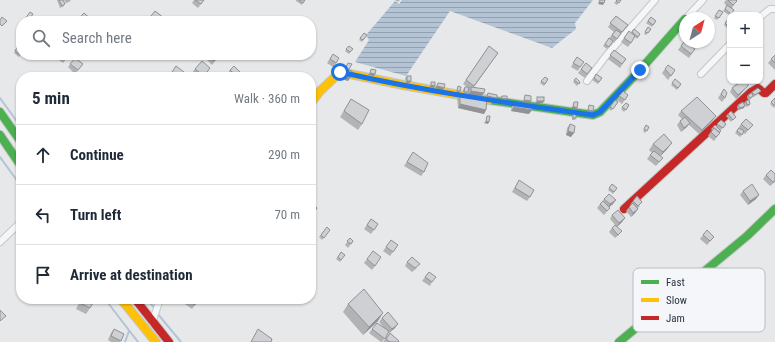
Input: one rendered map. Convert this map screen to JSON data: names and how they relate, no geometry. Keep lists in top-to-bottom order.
{
  "legend": ["Fast", "Slow", "Jam"],
  "north": "top right",
  "page": {
    "map_buttons": ["+", "−"],
    "search": "Search here",
    "heading": ["5 min", "Walk · 360 m"],
    "list": [
      ["Continue", "290 m"],
      ["Turn left", "70 m"],
      "Arrive at destination"
    ]
  }
}
